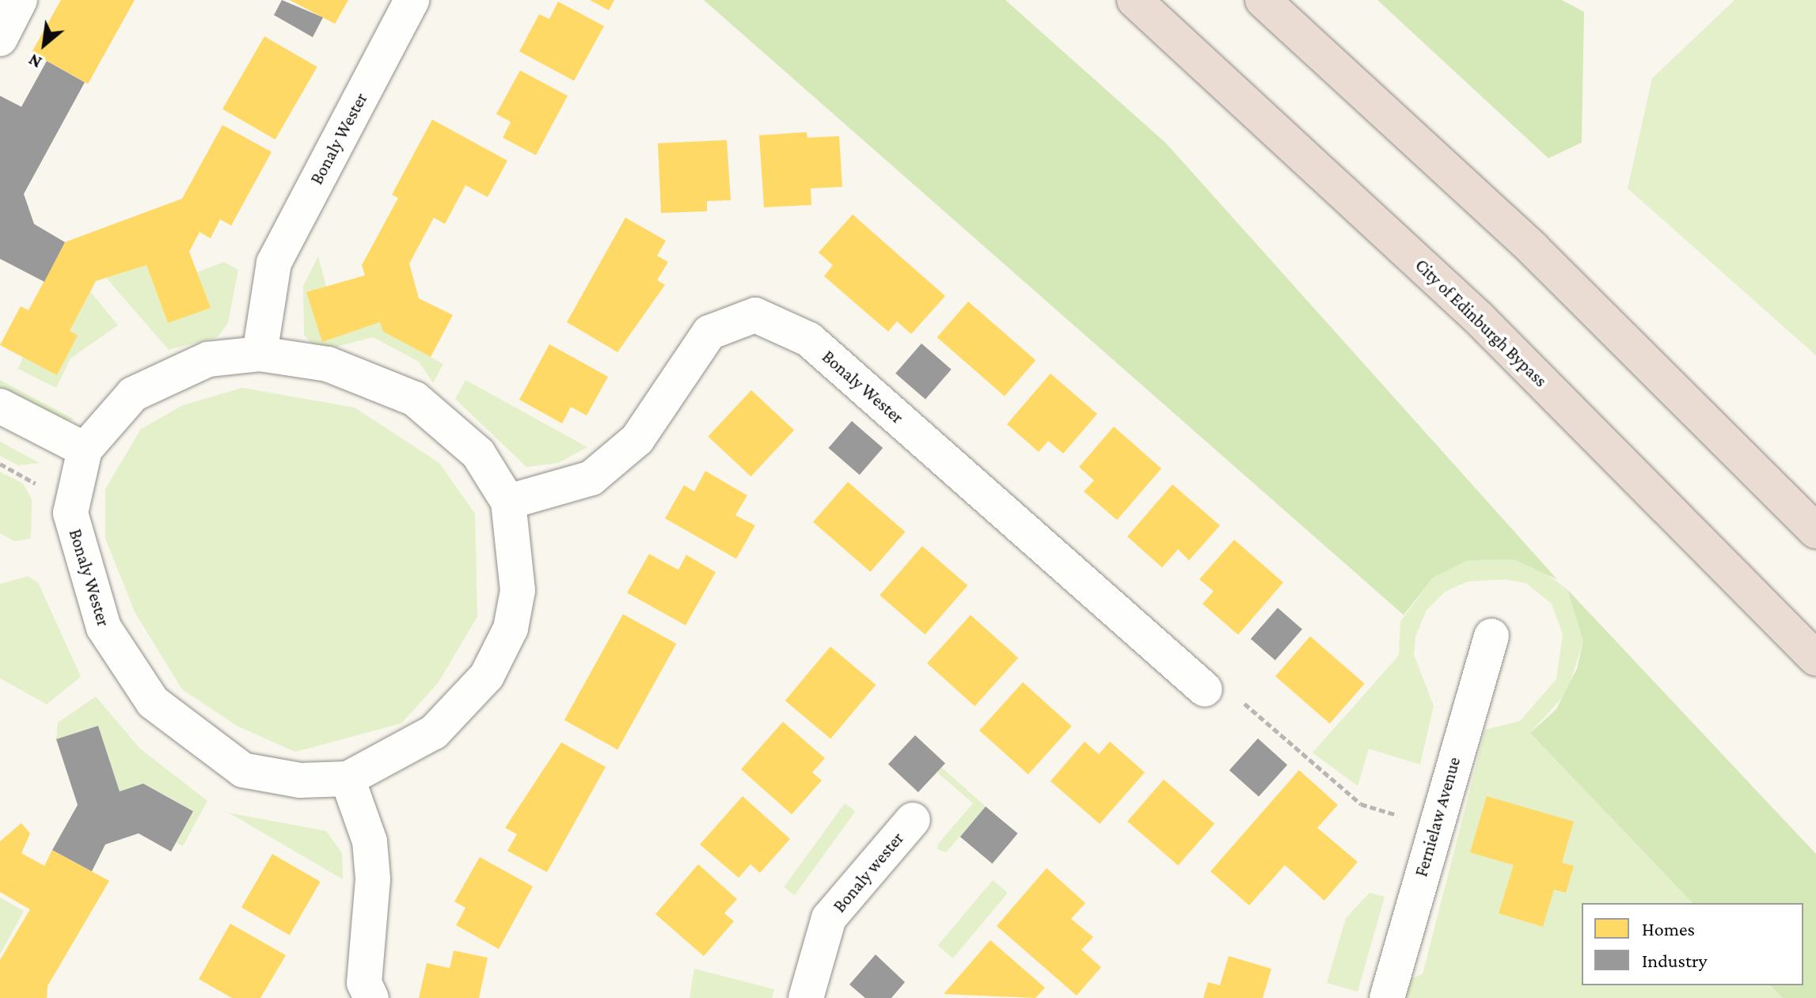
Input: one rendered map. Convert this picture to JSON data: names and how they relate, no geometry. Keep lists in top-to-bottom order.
{
  "streets": {
    "highway": ["City of Edinburgh Bypass"],
    "street": ["Bonaly Wester", "Fernielaw Avenue", "Bonaly wester"]
  },
  "legend": ["Homes", "Industry"],
  "north": "bottom left"
}
